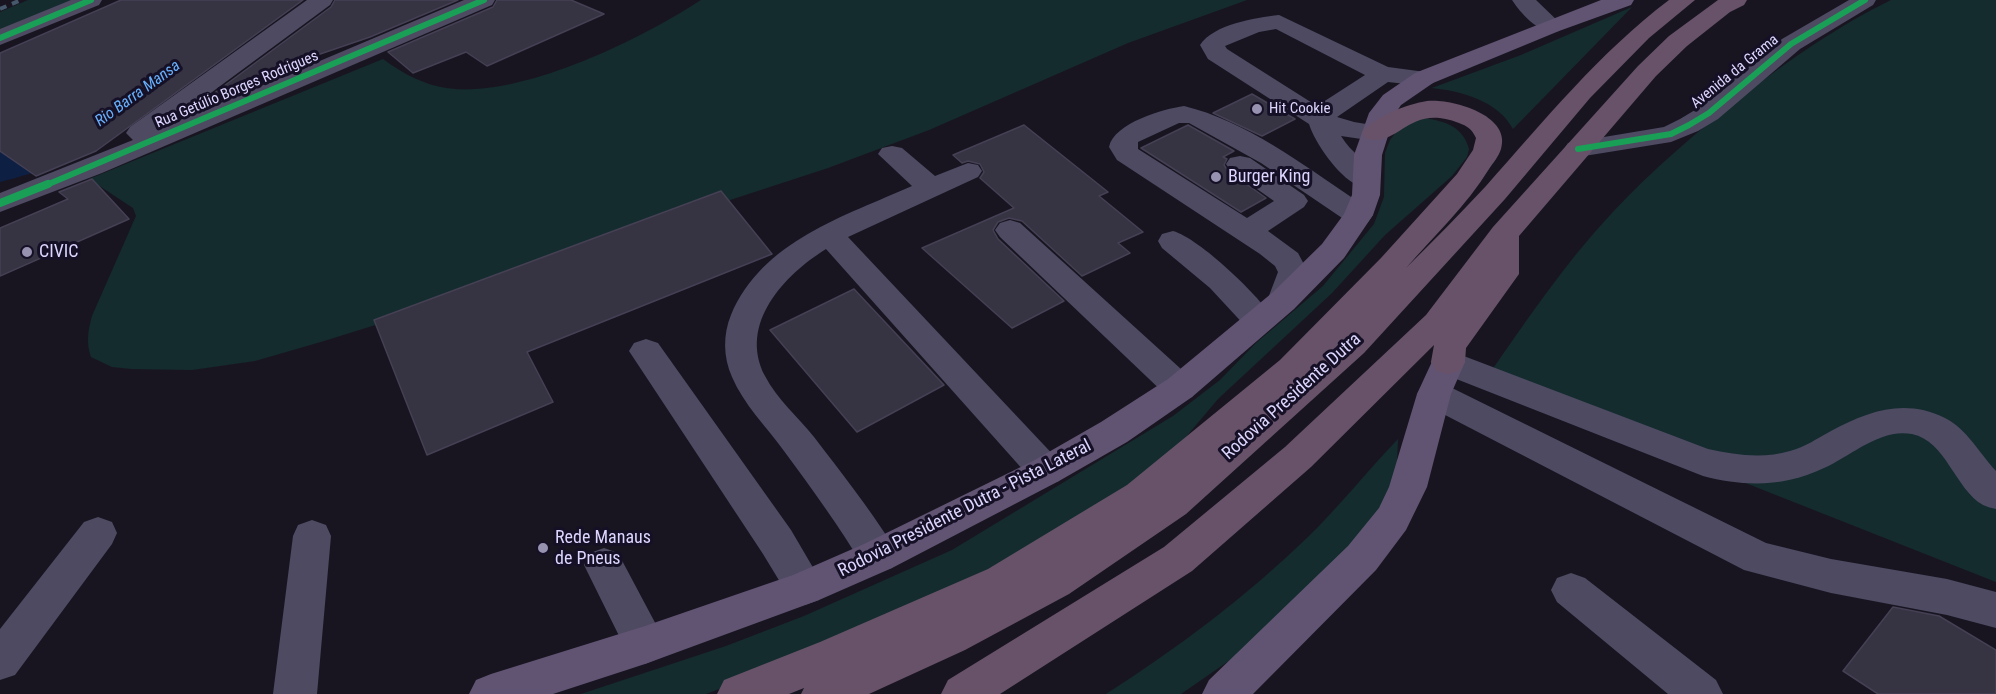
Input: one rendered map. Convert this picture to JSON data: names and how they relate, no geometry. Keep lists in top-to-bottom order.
{
  "streets": {
    "highway": ["Rodovia Presidente Dutra"],
    "main road": ["Rodovia Presidente Dutra - Pista Lateral"],
    "street": ["Avenida da Grama", "Rua Getúlio Borges Rodrigues"]
  },
  "water": ["Rio Barra Mansa"],
  "places": [
    "Hit Cookie",
    "Burger King",
    "CIVIC",
    "Rede Manaus de Pneus"
  ]
}
